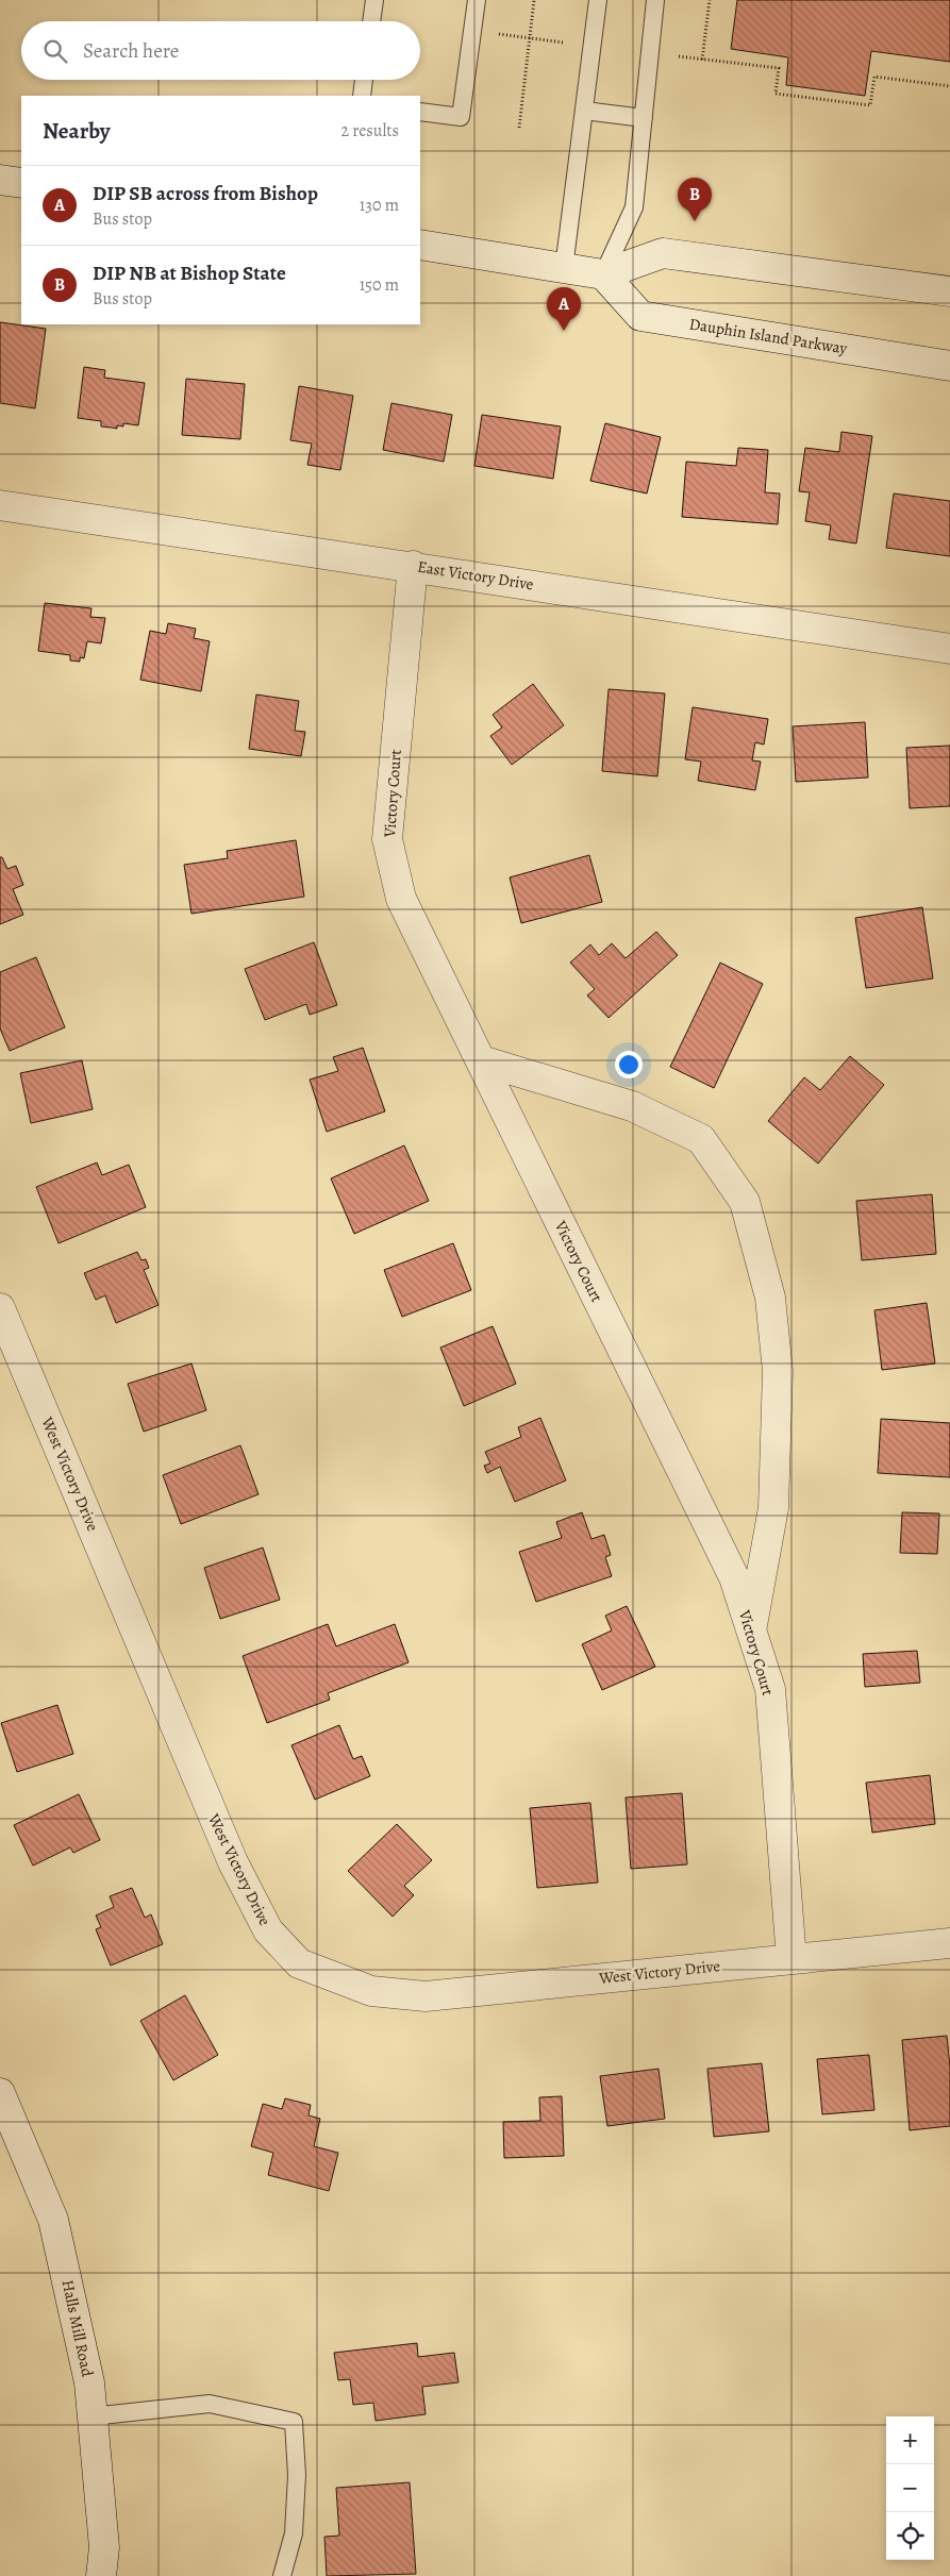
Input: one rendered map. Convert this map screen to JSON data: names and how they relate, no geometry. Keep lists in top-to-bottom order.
{
  "streets": {
    "street": [
      "Dauphin Island Parkway",
      "East Victory Drive",
      "Victory Court",
      "West Victory Drive",
      "Halls Mill Road"
    ]
  },
  "crossings": [
    ["East Victory Drive", "Victory Court"],
    ["Victory Court", "West Victory Drive"]
  ],
  "page": {
    "search": "Search here",
    "heading": ["Nearby", "2 results"],
    "list": [
      {
        "mark": "A",
        "name": "DIP SB across from Bishop",
        "note": "Bus stop",
        "value": "130 m"
      },
      {
        "mark": "B",
        "name": "DIP NB at Bishop State",
        "note": "Bus stop",
        "value": "150 m"
      }
    ],
    "pins": ["B", "A"],
    "map_buttons": ["+", "−"]
  }
}
